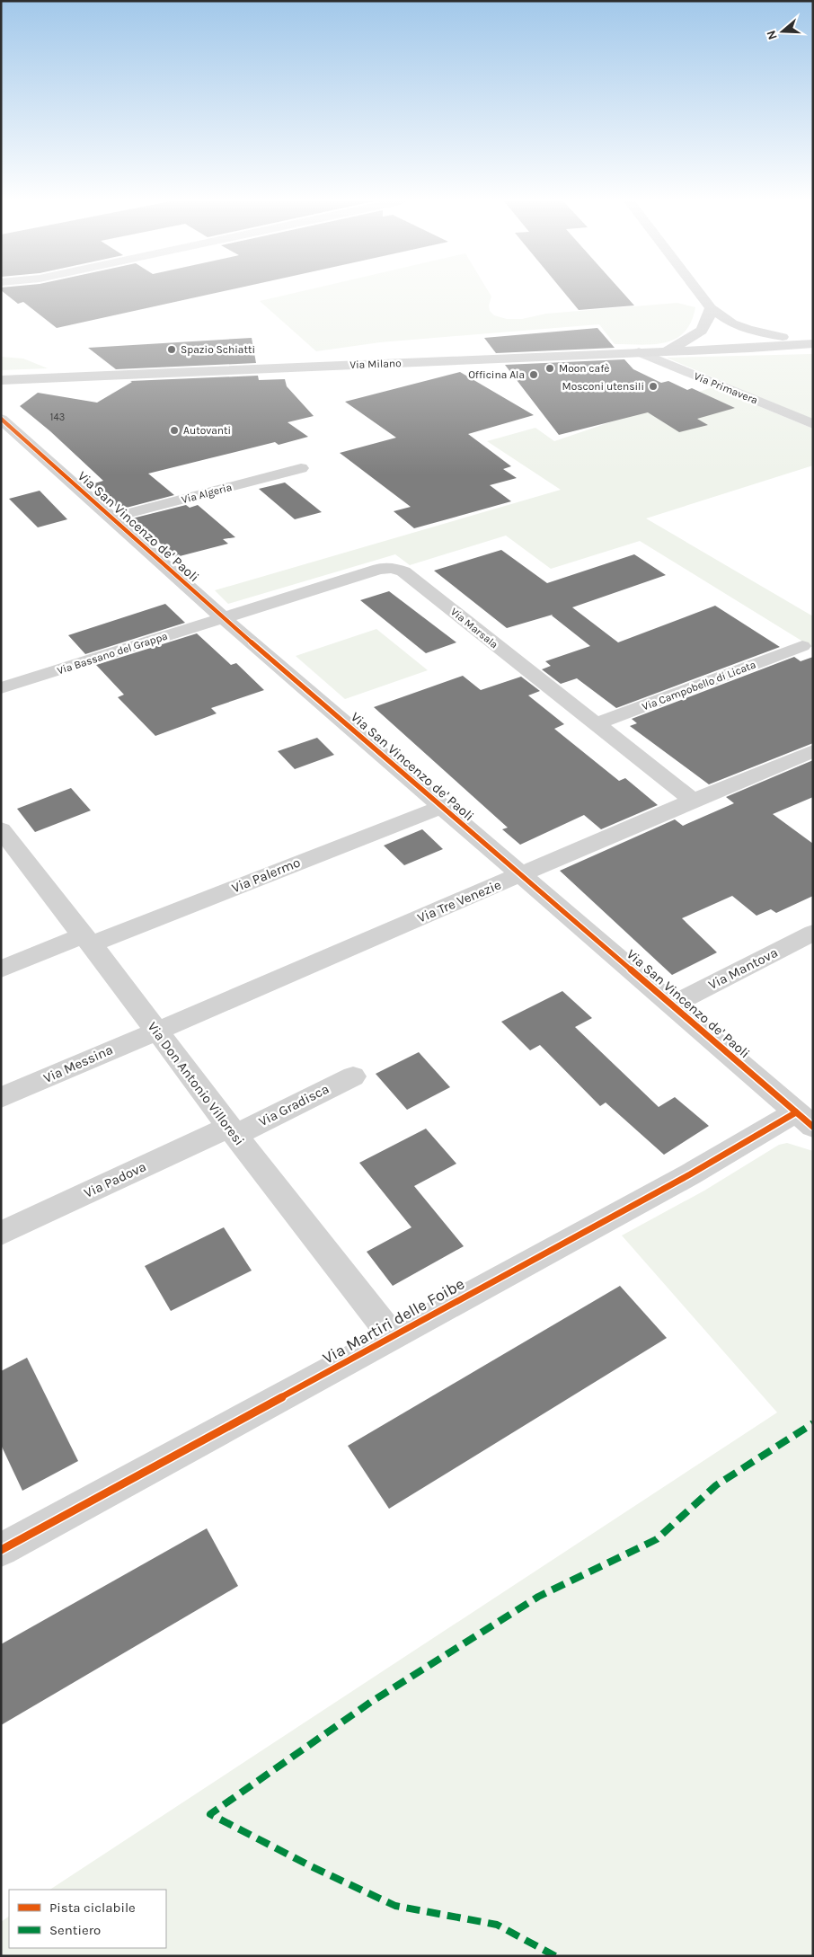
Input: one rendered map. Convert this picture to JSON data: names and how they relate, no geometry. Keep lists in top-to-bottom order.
{
  "streets": {
    "main road": ["Via Milano"],
    "street": [
      "Via Primavera",
      "Via Algeria",
      "Via San Vincenzo de' Paoli",
      "Via Marsala",
      "Via Bassano del Grappa",
      "Via Campobello di Licata",
      "Via Palermo",
      "Via Tre Venezie",
      "Via Mantova",
      "Via Messina",
      "Via Don Antonio Villoresi",
      "Via Gradisca",
      "Via Padova",
      "Via Martiri delle Foibe"
    ]
  },
  "crossings": [
    ["Via Milano", "Via Primavera"],
    ["Via Algeria", "Via San Vincenzo de' Paoli"],
    ["Via San Vincenzo de' Paoli", "Via Marsala"],
    ["Via San Vincenzo de' Paoli", "Via Bassano del Grappa"],
    ["Via San Vincenzo de' Paoli", "Via Palermo"],
    ["Via San Vincenzo de' Paoli", "Via Tre Venezie"],
    ["Via San Vincenzo de' Paoli", "Via Mantova"],
    ["Via San Vincenzo de' Paoli", "Via Martiri delle Foibe"],
    ["Via Marsala", "Via Bassano del Grappa"],
    ["Via Marsala", "Via Campobello di Licata"],
    ["Via Marsala", "Via Tre Venezie"],
    ["Via Palermo", "Via Don Antonio Villoresi"],
    ["Via Tre Venezie", "Via Messina"],
    ["Via Tre Venezie", "Via Don Antonio Villoresi"],
    ["Via Messina", "Via Don Antonio Villoresi"],
    ["Via Don Antonio Villoresi", "Via Gradisca"],
    ["Via Don Antonio Villoresi", "Via Padova"],
    ["Via Don Antonio Villoresi", "Via Martiri delle Foibe"],
    ["Via Gradisca", "Via Padova"]
  ],
  "places": [
    "Spazio Schiatti",
    "Moon cafè",
    "Officina Ala",
    "Mosconi utensili",
    "Autovanti"
  ],
  "house_numbers": ["143"],
  "legend": ["Pista ciclabile", "Sentiero"],
  "north": "left"
}
